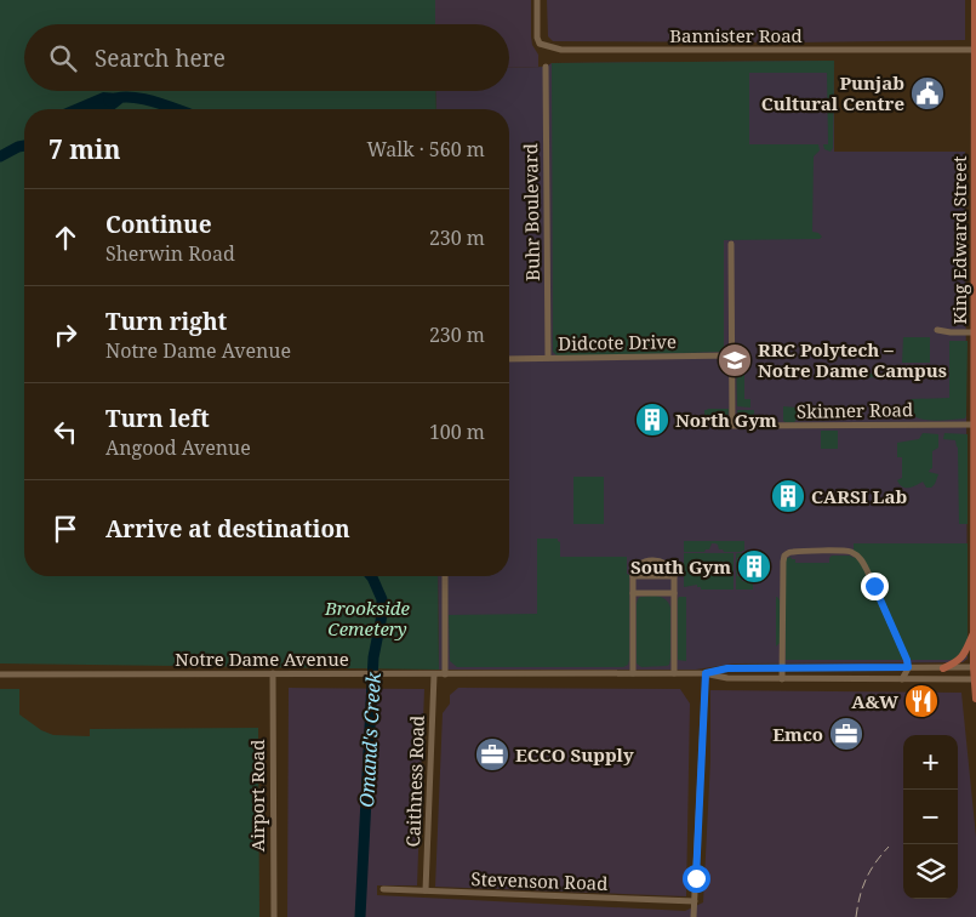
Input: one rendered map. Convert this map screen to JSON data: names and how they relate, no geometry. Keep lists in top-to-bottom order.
{
  "streets": {
    "main road": ["King Edward Street"],
    "street": [
      "Bannister Road",
      "Buhr Boulevard",
      "Didcote Drive",
      "Skinner Road",
      "Notre Dame Avenue",
      "Caithness Road",
      "Airport Road",
      "Stevenson Road"
    ]
  },
  "crossings": [
    ["Bannister Road", "King Edward Street"],
    ["Buhr Boulevard", "Didcote Drive"],
    ["King Edward Street", "Skinner Road"],
    ["King Edward Street", "Notre Dame Avenue"],
    ["Didcote Drive", "Skinner Road"],
    ["Notre Dame Avenue", "Caithness Road"],
    ["Notre Dame Avenue", "Airport Road"],
    ["Caithness Road", "Stevenson Road"]
  ],
  "water": ["Omand's Creek"],
  "parks": ["Brookside Cemetery"],
  "places": {
    "public building": ["Punjab Cultural Centre"],
    "school or university": ["RRC Polytech – Notre Dame Campus"],
    "building": ["North Gym", "CARSI Lab", "South Gym"],
    "restaurant": ["A&W"],
    "office": ["Emco", "ECCO Supply"]
  },
  "page": {
    "search": "Search here",
    "heading": ["7 min", "Walk · 560 m"],
    "list": [
      ["Continue", "Sherwin Road", "230 m"],
      ["Turn right", "Notre Dame Avenue", "230 m"],
      ["Turn left", "Angood Avenue", "100 m"],
      "Arrive at destination"
    ],
    "map_buttons": ["+", "−"]
  }
}
